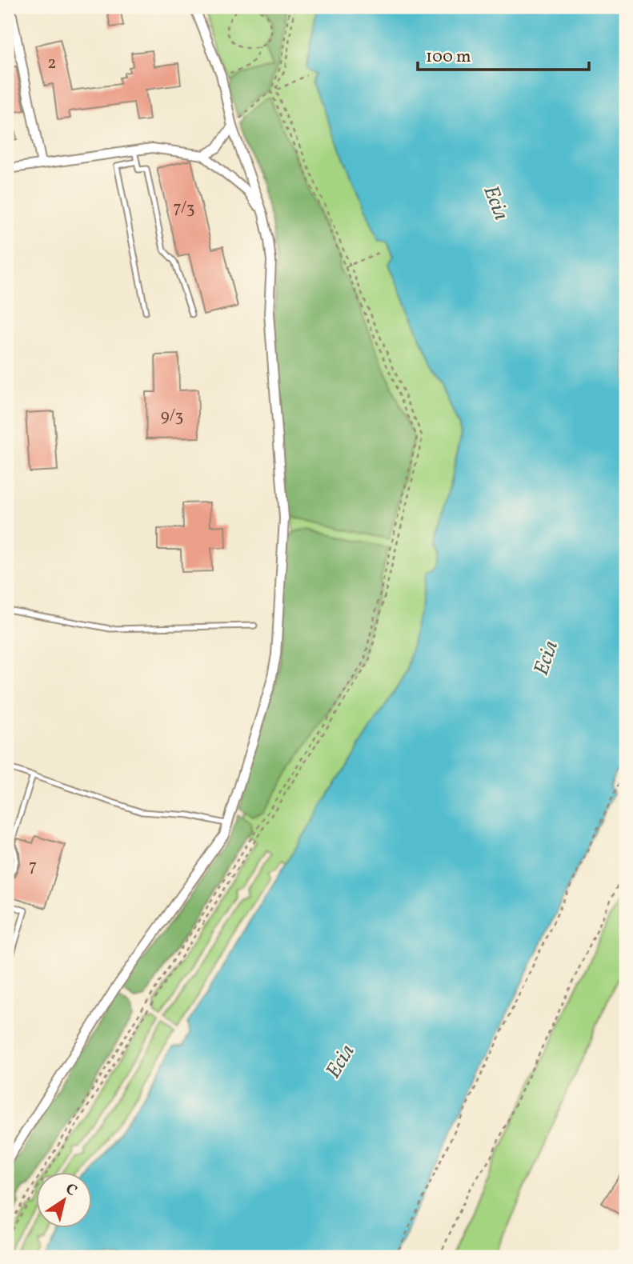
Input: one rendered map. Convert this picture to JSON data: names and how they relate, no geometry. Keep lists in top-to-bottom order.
{
  "water": ["Есіл"],
  "house_numbers": [
    "2",
    "7/3",
    "9/3",
    "7"
  ],
  "scale_bar": "100 m",
  "north": "top right"
}
